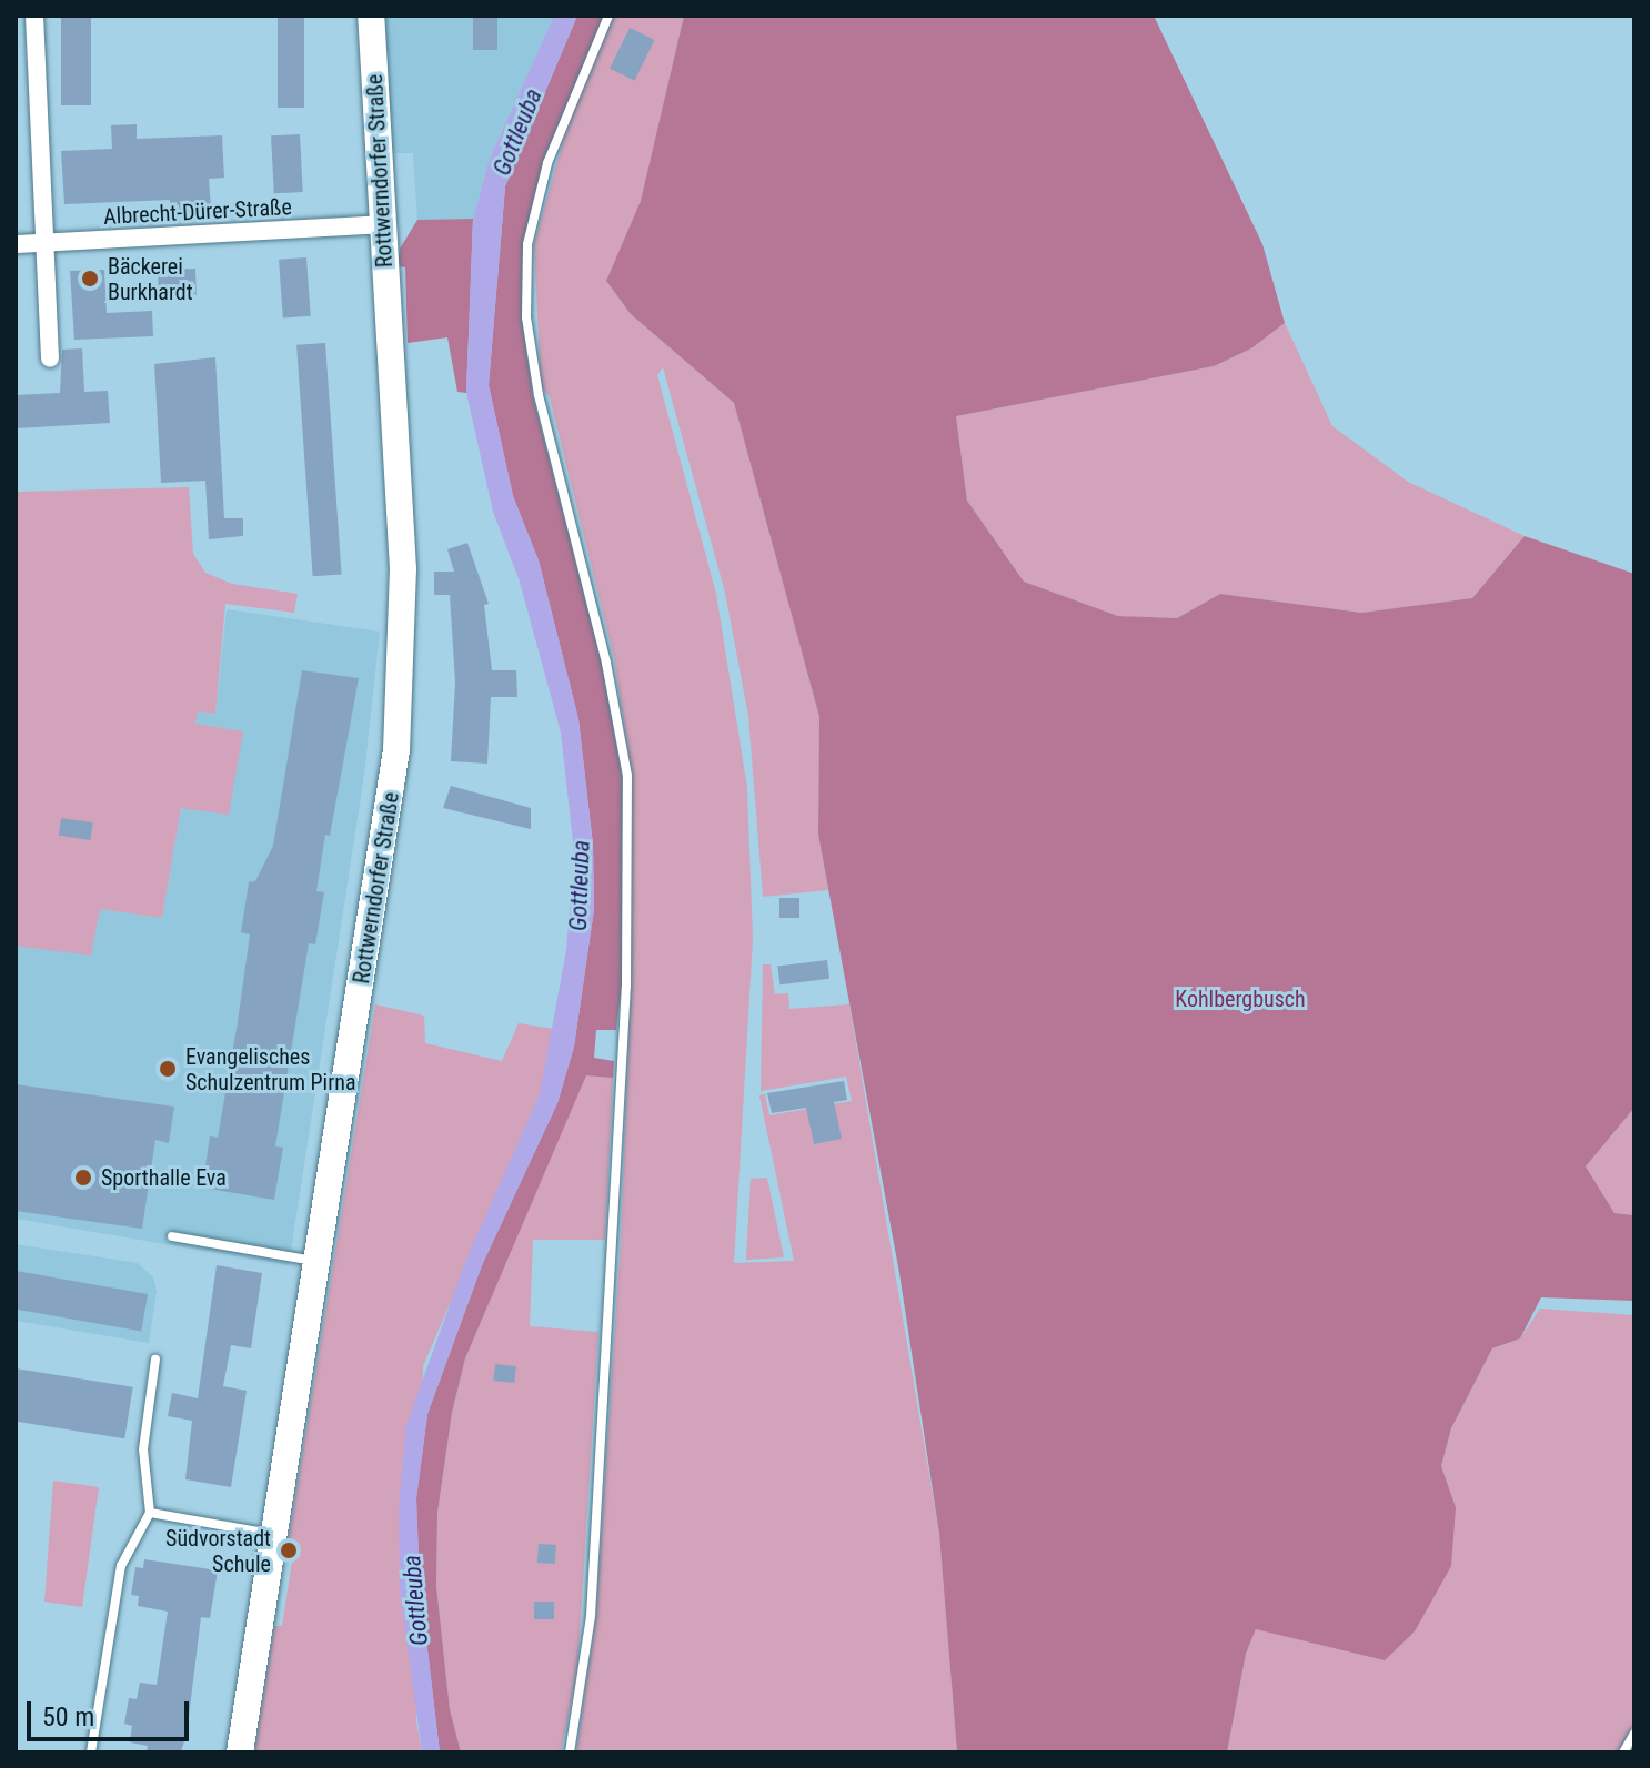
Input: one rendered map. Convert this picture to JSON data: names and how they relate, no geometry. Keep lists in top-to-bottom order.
{
  "streets": {
    "main road": ["Rottwerndorfer Straße"],
    "street": ["Albrecht-Dürer-Straße"]
  },
  "crossings": [
    ["Rottwerndorfer Straße", "Albrecht-Dürer-Straße"]
  ],
  "water": ["Gottleuba"],
  "parks": ["Kohlbergbusch"],
  "places": [
    "Bäckerei Burkhardt",
    "Evangelisches Schulzentrum Pirna",
    "Sporthalle Eva",
    "Südvorstadt Schule"
  ],
  "scale_bar": "50 m"
}
